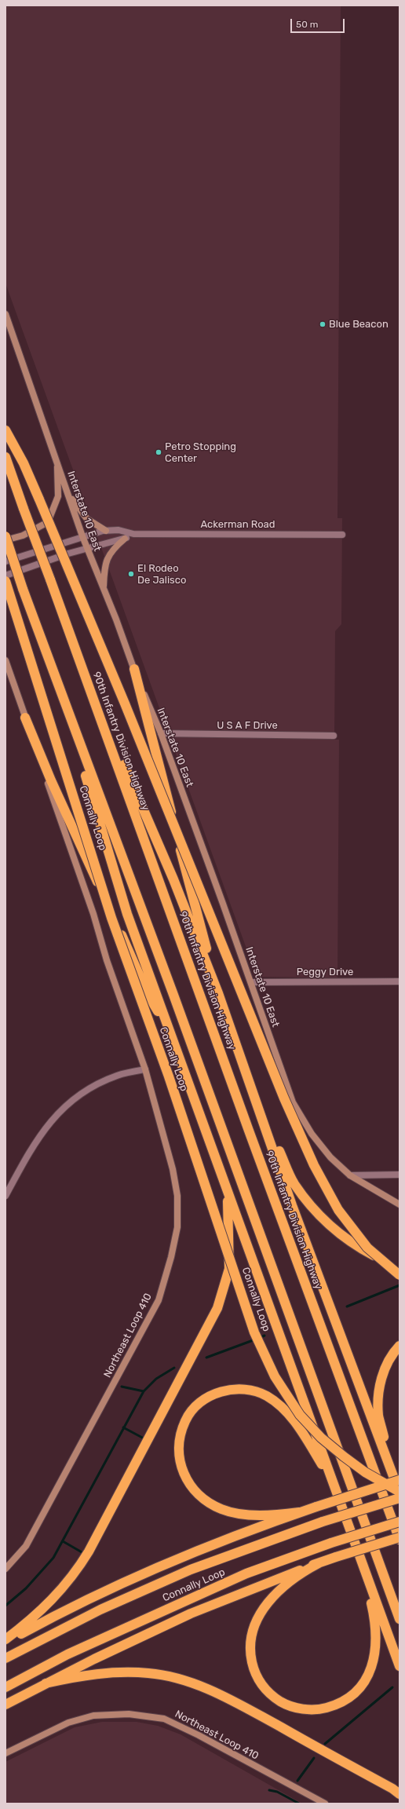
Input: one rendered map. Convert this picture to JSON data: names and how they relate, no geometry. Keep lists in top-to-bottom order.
{
  "streets": {
    "highway": ["90th Infantry Division Highway", "Connally Loop"],
    "main road": ["Interstate 10 East", "Northeast Loop 410"],
    "street": ["Ackerman Road", "U S A F Drive", "Peggy Drive"]
  },
  "crossings": [
    ["Interstate 10 East", "Ackerman Road"],
    ["Interstate 10 East", "U S A F Drive"],
    ["Interstate 10 East", "Peggy Drive"]
  ],
  "places": ["Blue Beacon", "Petro Stopping Center", "El Rodeo De Jalisco"],
  "scale_bar": "50 m"
}
